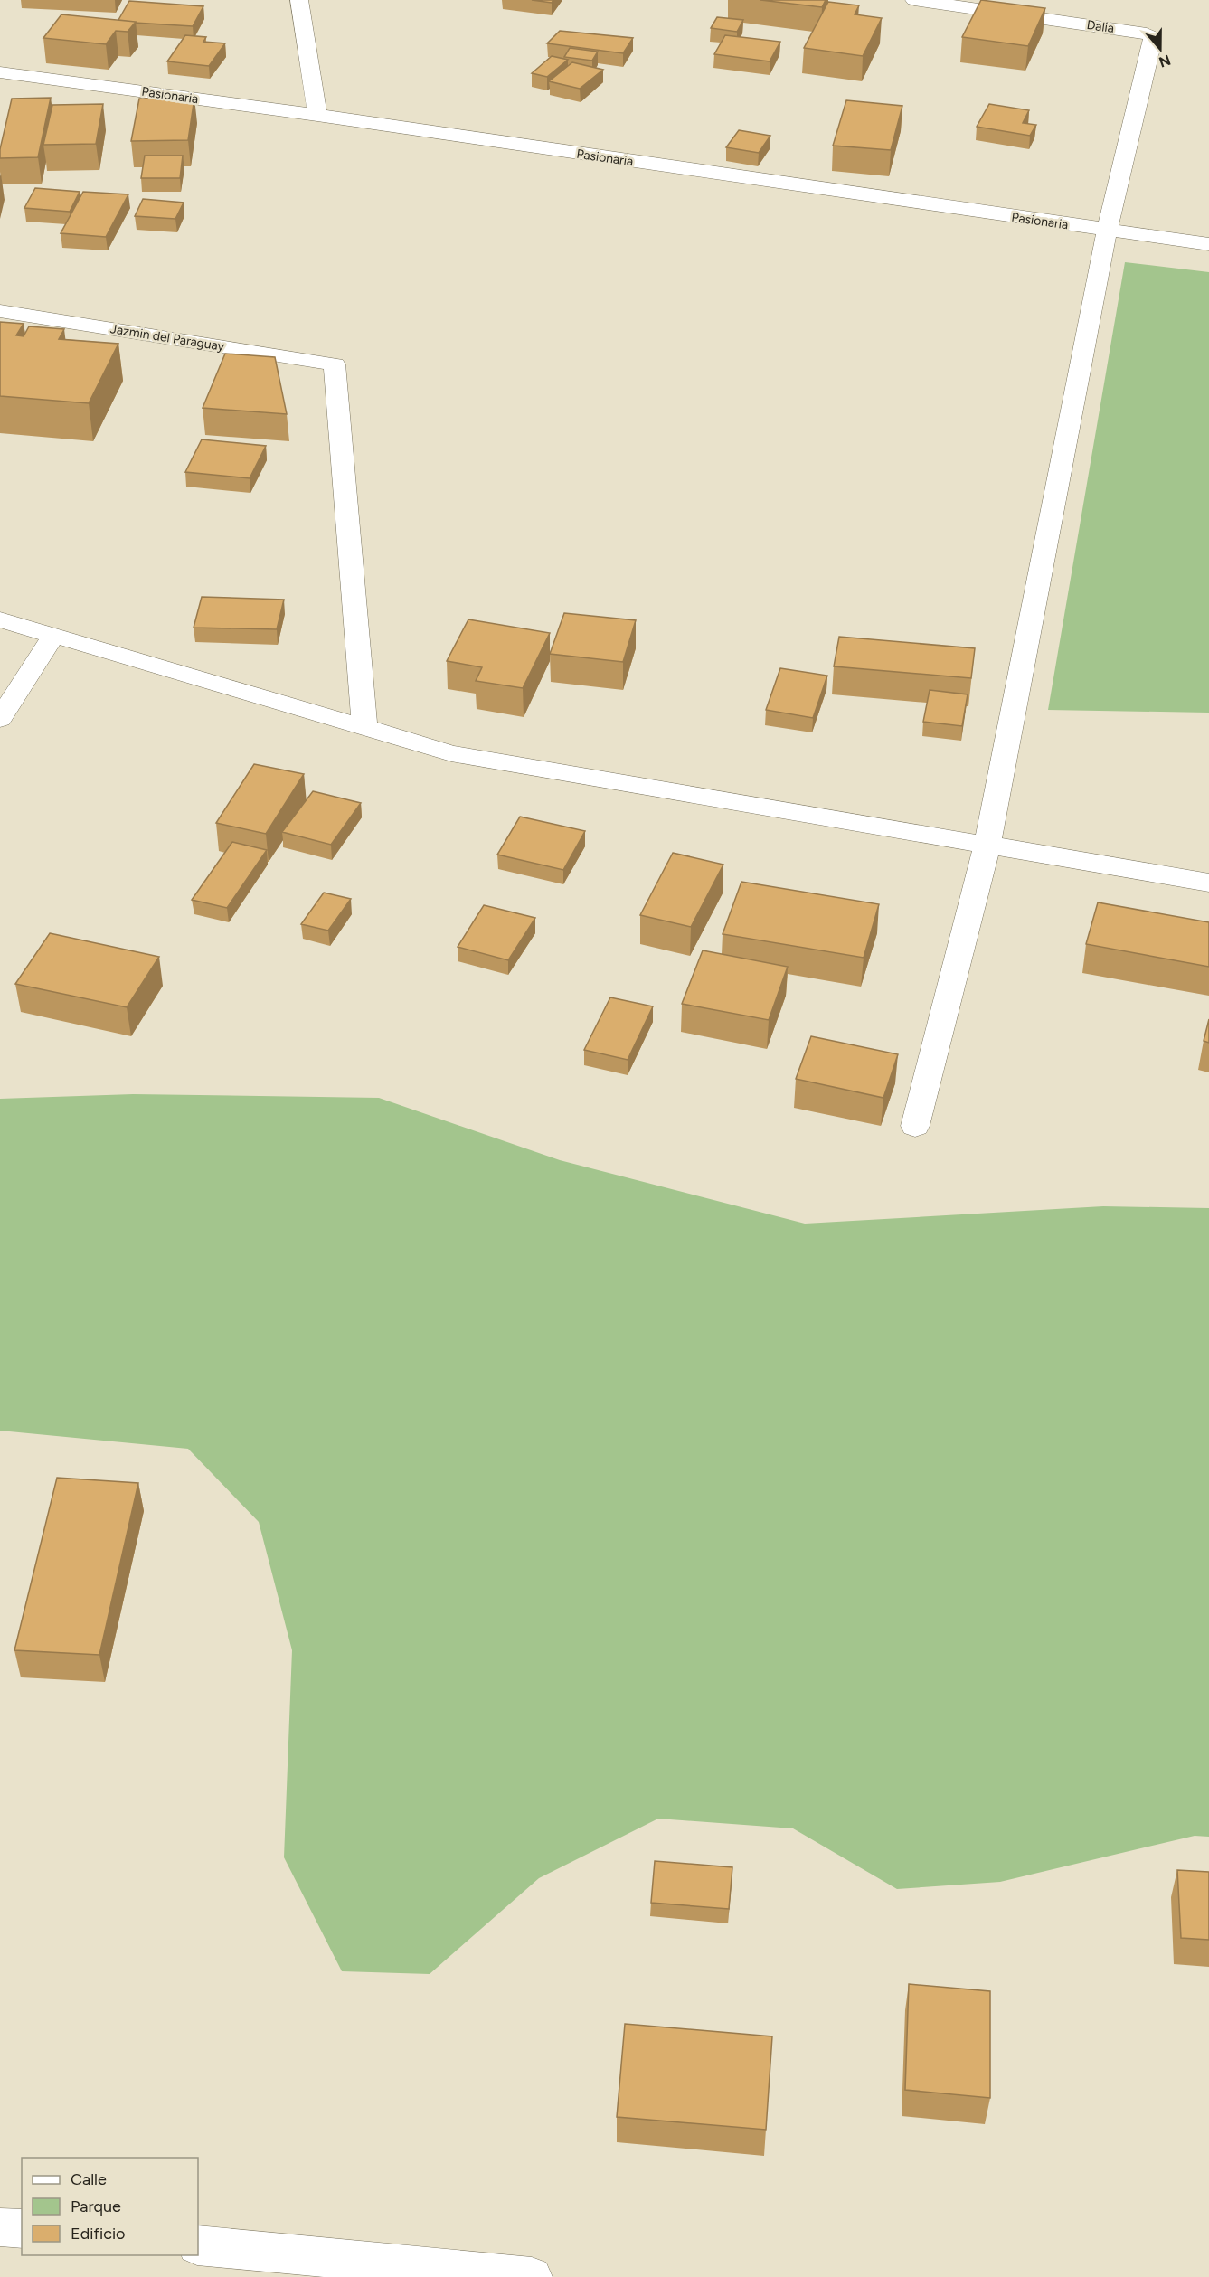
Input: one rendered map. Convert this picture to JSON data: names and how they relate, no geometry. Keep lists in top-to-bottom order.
{
  "streets": {
    "street": ["Dalia", "Pasionaria", "Jazmin del Paraguay"]
  },
  "crossings": [
    ["Dalia", "Pasionaria"]
  ],
  "legend": ["Calle", "Parque", "Edificio"],
  "north": "bottom"
}
